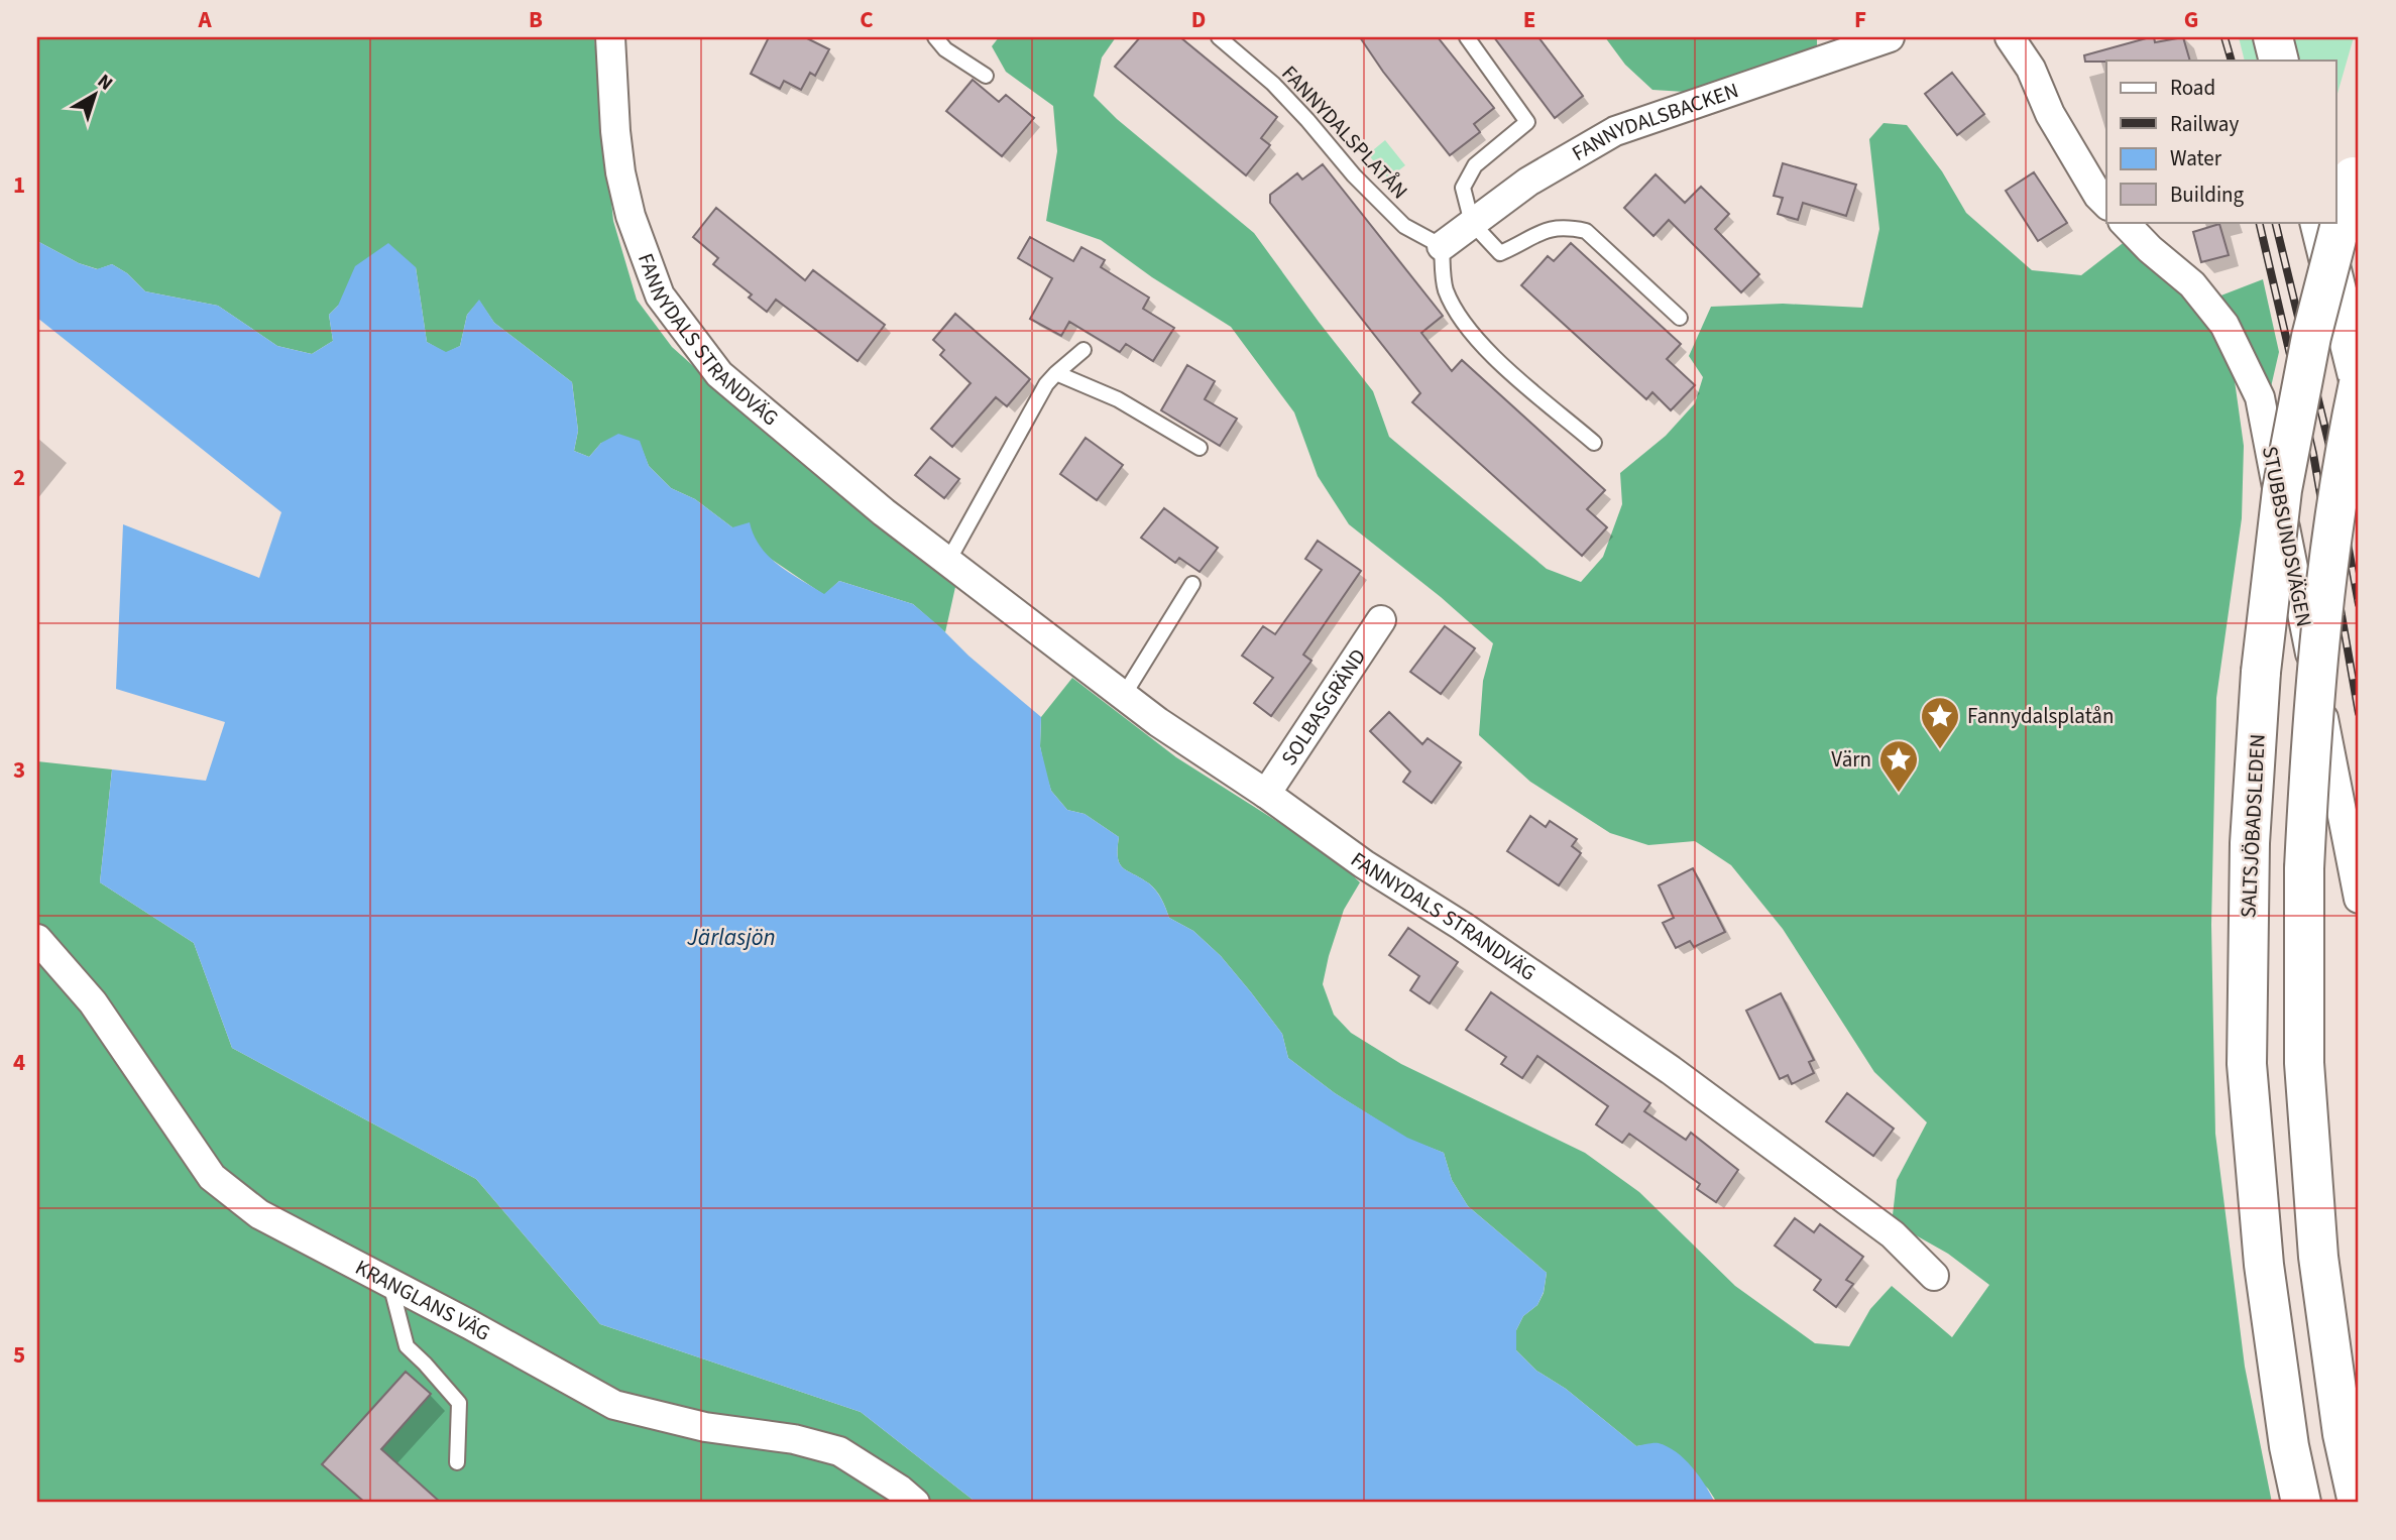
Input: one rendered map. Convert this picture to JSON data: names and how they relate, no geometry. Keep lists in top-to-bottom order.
{
  "streets": {
    "main road": ["SALTSJÖBADSLEDEN"],
    "street": [
      "FANNYDALSBACKEN",
      "FANNYDALS STRANDVÄG",
      "STUBBSUNDSVÄGEN",
      "SOLBASGRÄND",
      "KRANGLANS VÄG"
    ],
    "lane": ["FANNYDALSPLATÅN"]
  },
  "crossings": [
    ["FANNYDALSBACKEN", "FANNYDALSPLATÅN"],
    ["FANNYDALS STRANDVÄG", "SOLBASGRÄND"]
  ],
  "water": ["Järlasjön"],
  "places": {
    "place": ["Fannydalsplatån", "Värn"]
  },
  "legend": [
    "Road",
    "Railway",
    "Water",
    "Building"
  ],
  "north": "top right",
  "grid": {
    "columns": [
      "A",
      "B",
      "C",
      "D",
      "E",
      "F",
      "G"
    ],
    "rows": [
      "1",
      "2",
      "3",
      "4",
      "5"
    ]
  }
}
